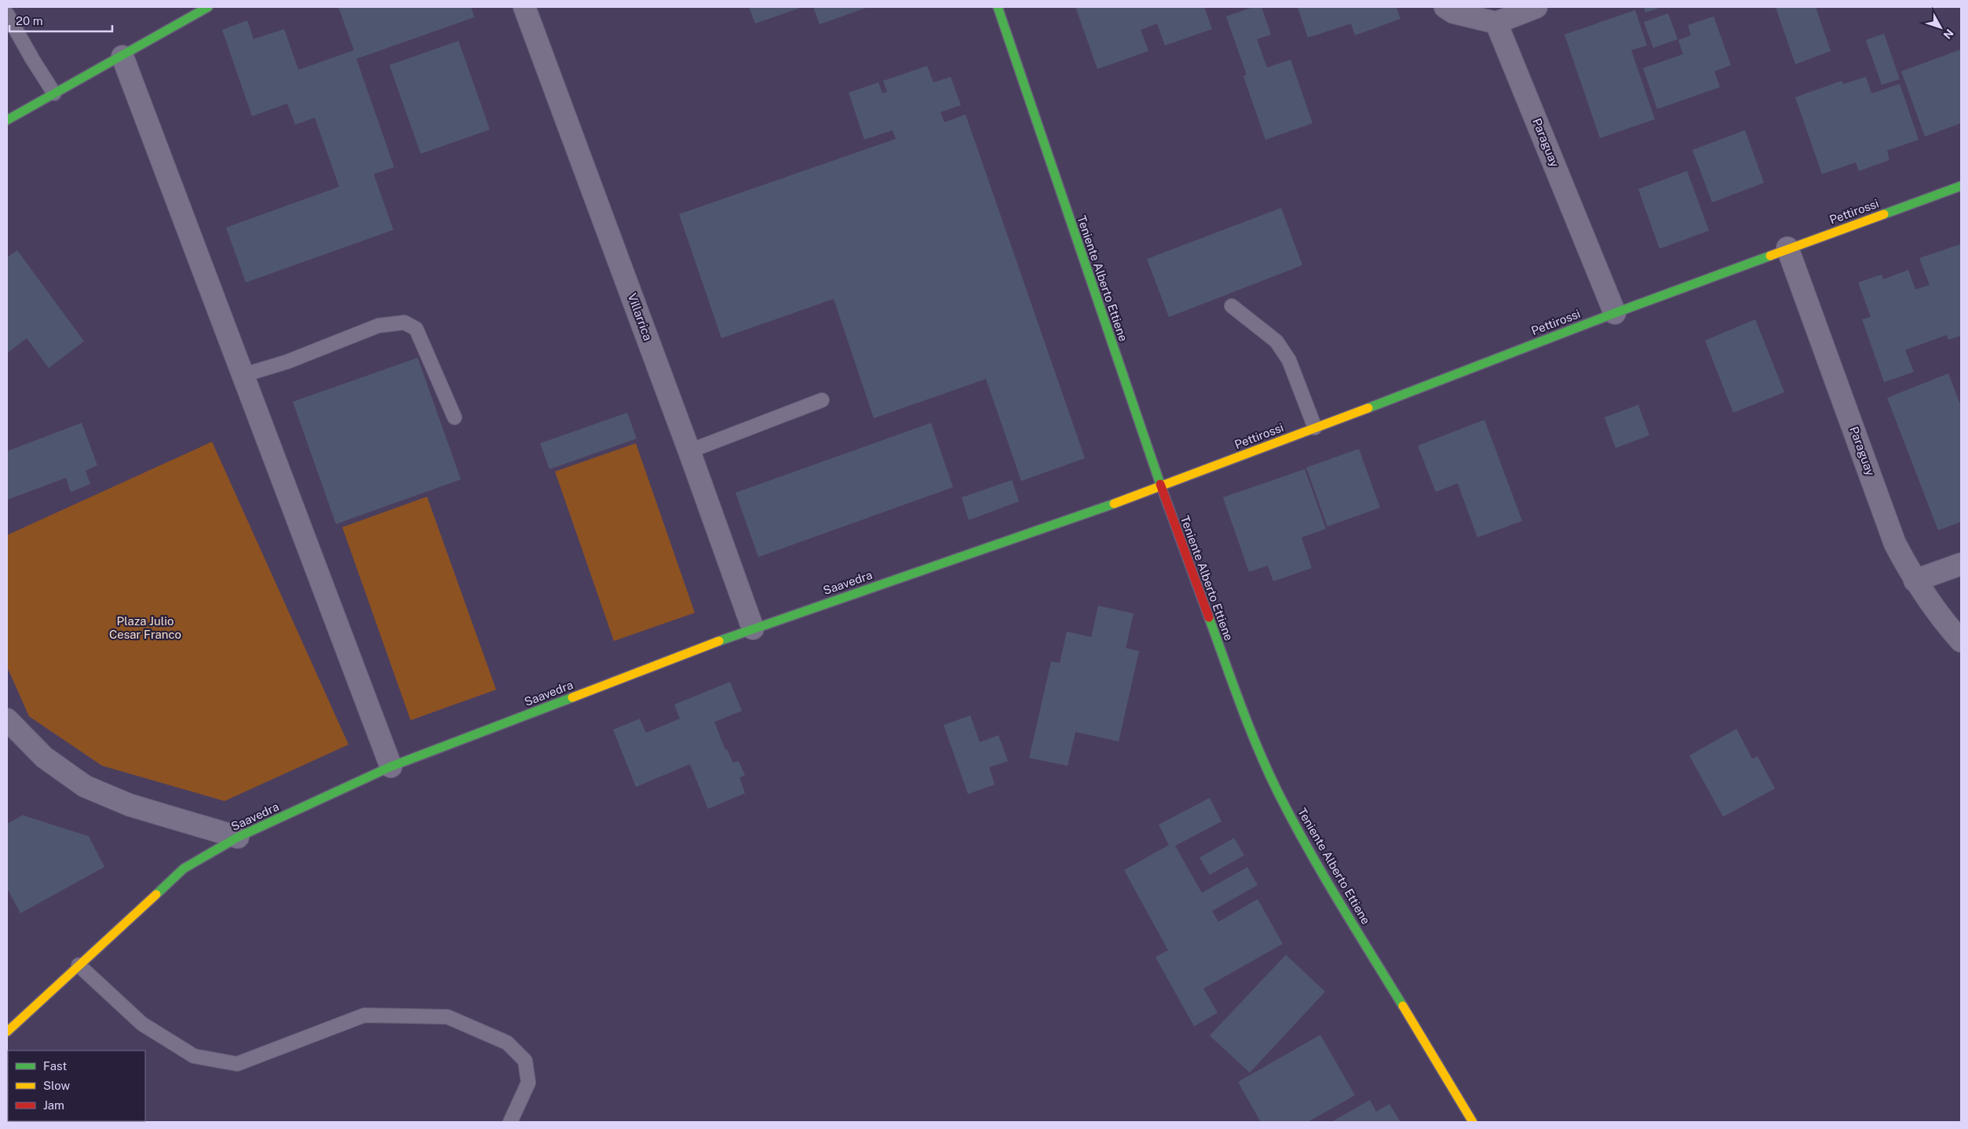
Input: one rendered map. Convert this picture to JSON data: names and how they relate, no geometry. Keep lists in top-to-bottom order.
{
  "streets": {
    "street": [
      "Paraguay",
      "Pettirossi",
      "Teniente Alberto Ettiene",
      "Villarrica",
      "Saavedra"
    ]
  },
  "crossings": [
    ["Paraguay", "Pettirossi"],
    ["Pettirossi", "Teniente Alberto Ettiene"],
    ["Pettirossi", "Saavedra"],
    ["Teniente Alberto Ettiene", "Saavedra"],
    ["Villarrica", "Saavedra"]
  ],
  "parks": ["Plaza Julio Cesar Franco"],
  "legend": ["Fast", "Slow", "Jam"],
  "scale_bar": "20 m",
  "north": "bottom right"
}
